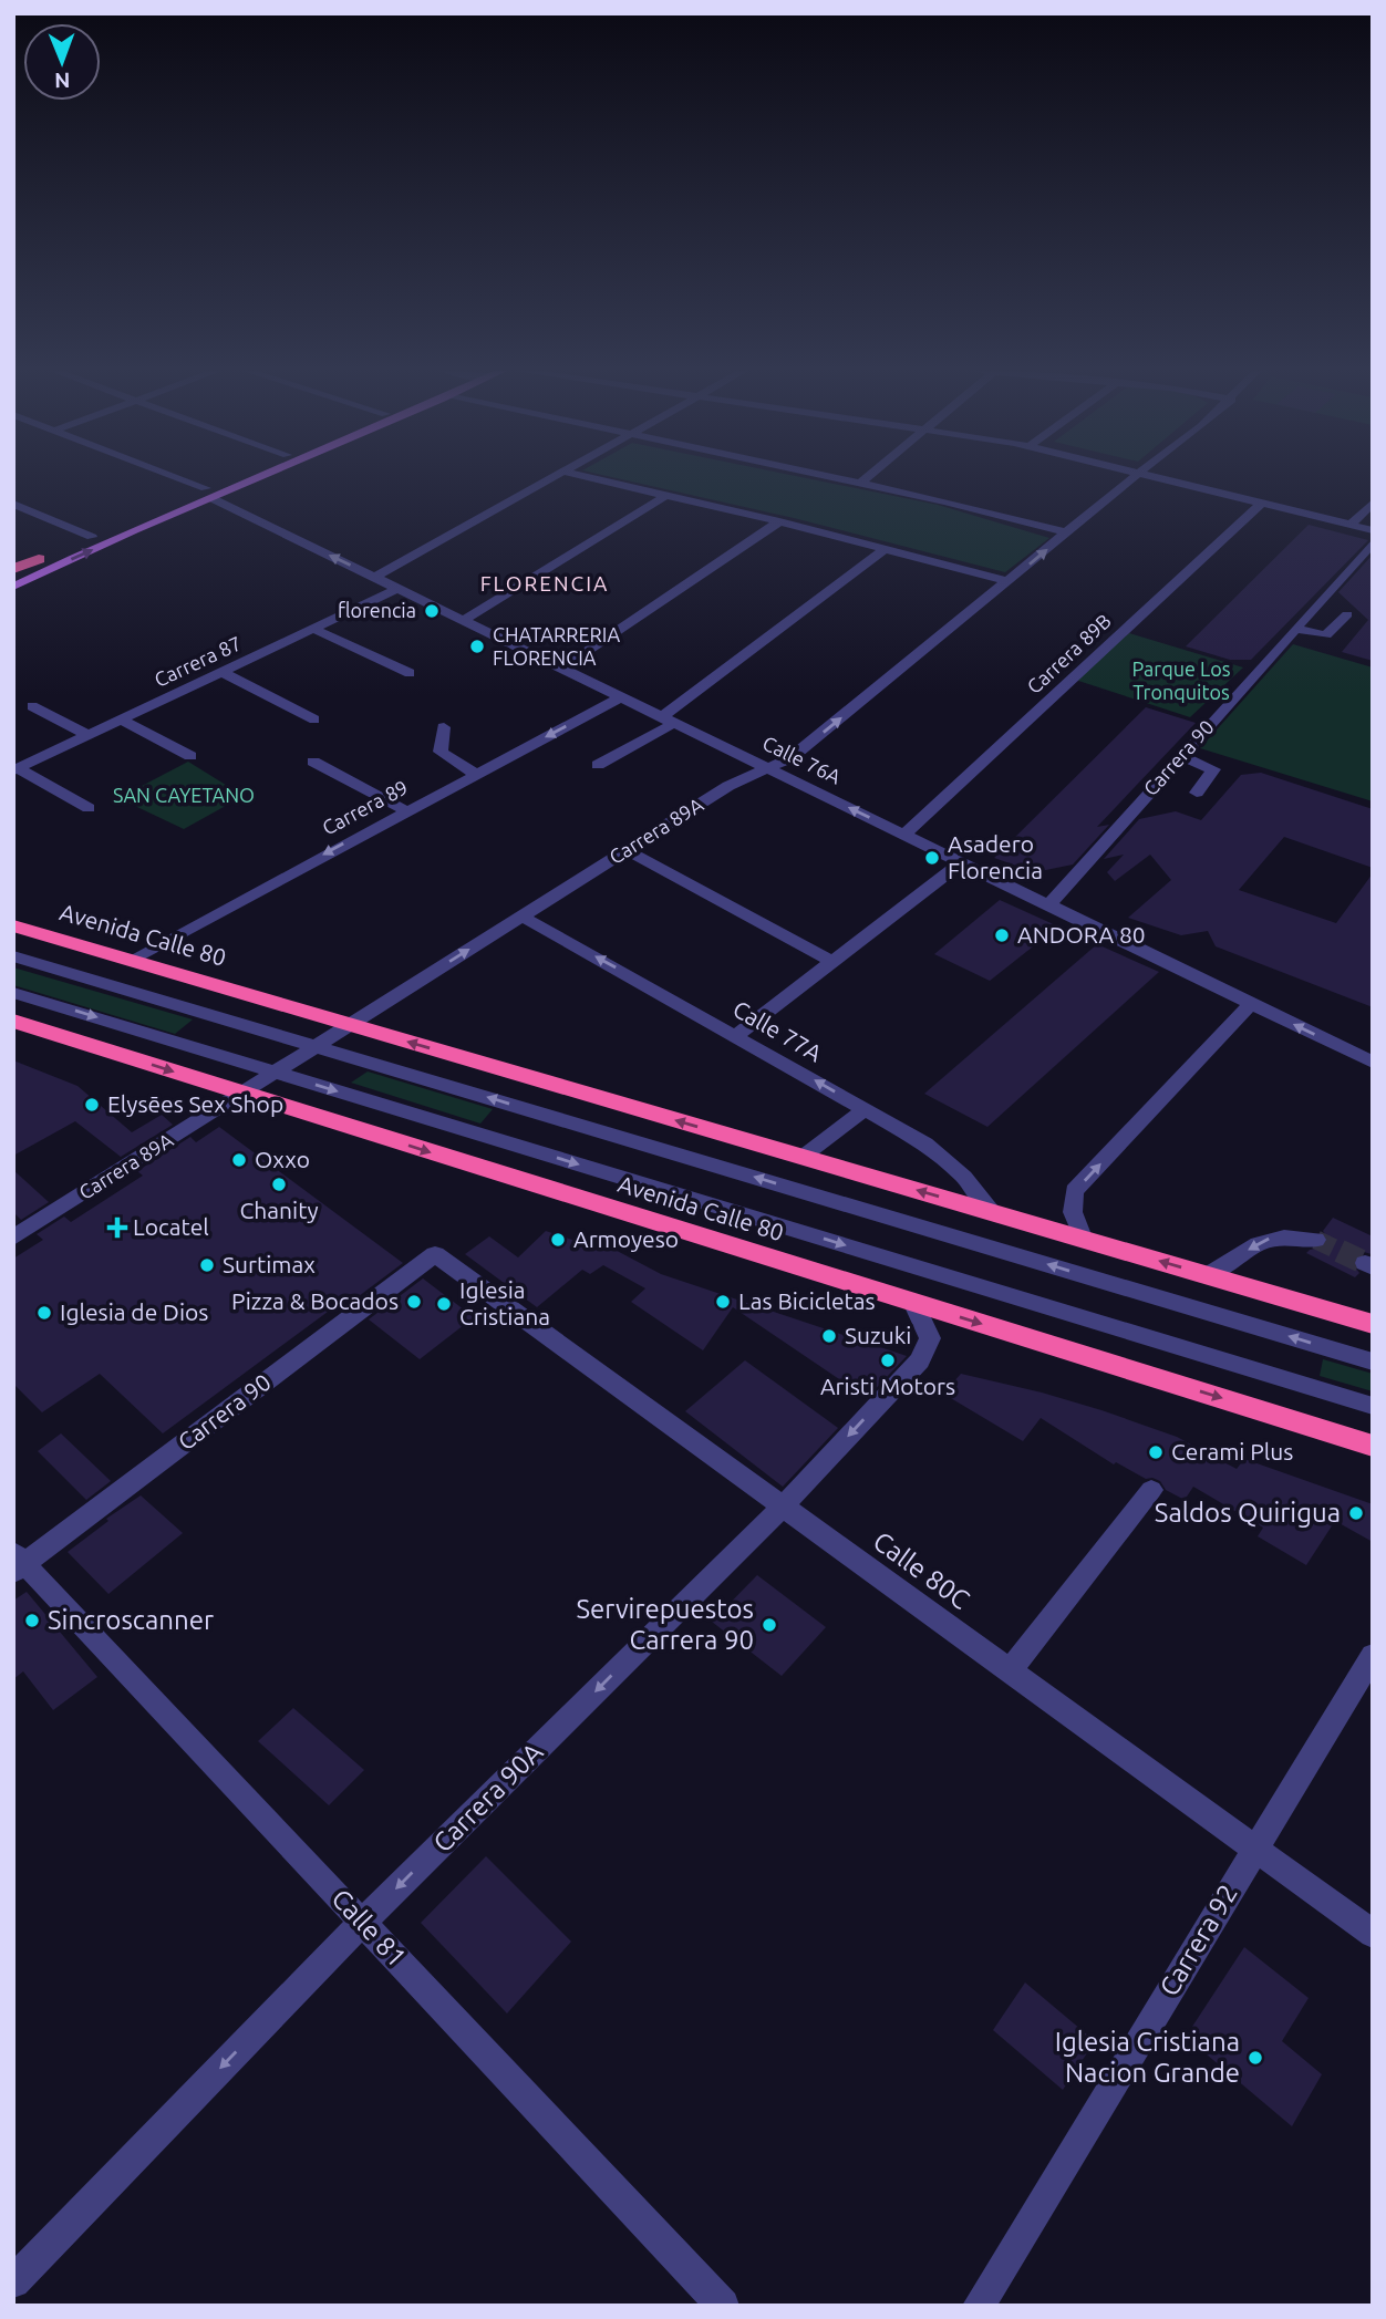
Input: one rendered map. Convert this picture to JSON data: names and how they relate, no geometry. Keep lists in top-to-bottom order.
{
  "streets": {
    "highway": ["Avenida Calle 80"],
    "street": [
      "Carrera 89B",
      "Carrera 87",
      "Carrera 90",
      "Calle 76A",
      "Carrera 89",
      "Carrera 89A",
      "Calle 77A",
      "Calle 80C",
      "Carrera 90A",
      "Calle 81",
      "Carrera 92"
    ]
  },
  "crossings": [
    ["Carrera 89B", "Calle 76A"],
    ["Carrera 87", "Calle 76A"],
    ["Carrera 90", "Calle 76A"],
    ["Carrera 90", "Calle 80C"],
    ["Carrera 90", "Calle 81"],
    ["Calle 76A", "Carrera 89"],
    ["Calle 76A", "Carrera 89A"],
    ["Carrera 89", "Avenida Calle 80"],
    ["Carrera 89A", "Avenida Calle 80"],
    ["Carrera 89A", "Calle 77A"],
    ["Avenida Calle 80", "Calle 77A"],
    ["Avenida Calle 80", "Carrera 90A"],
    ["Calle 80C", "Carrera 90A"],
    ["Calle 80C", "Carrera 92"],
    ["Carrera 90A", "Calle 81"]
  ],
  "one_way": ["Carrera 90A"],
  "districts": ["FLORENCIA"],
  "parks": ["Parque Los Tronquitos", "SAN CAYETANO"],
  "places": {
    "other": [
      "florencia",
      "CHATARRERIA FLORENCIA",
      "Asadero Florencia",
      "ANDORA 80",
      "Elysēes Sex Shop",
      "Oxxo",
      "Chanity",
      "Armoyeso",
      "Surtimax",
      "Pizza & Bocados",
      "Las Bicicletas",
      "Iglesia Cristiana",
      "Iglesia de Dios",
      "Suzuki",
      "Aristi Motors",
      "Cerami Plus",
      "Saldos Quirigua",
      "Sincroscanner",
      "Servirepuestos Carrera 90",
      "Iglesia Cristiana Nacion Grande"
    ],
    "health": ["Locatel"]
  },
  "north": "bottom"
}
